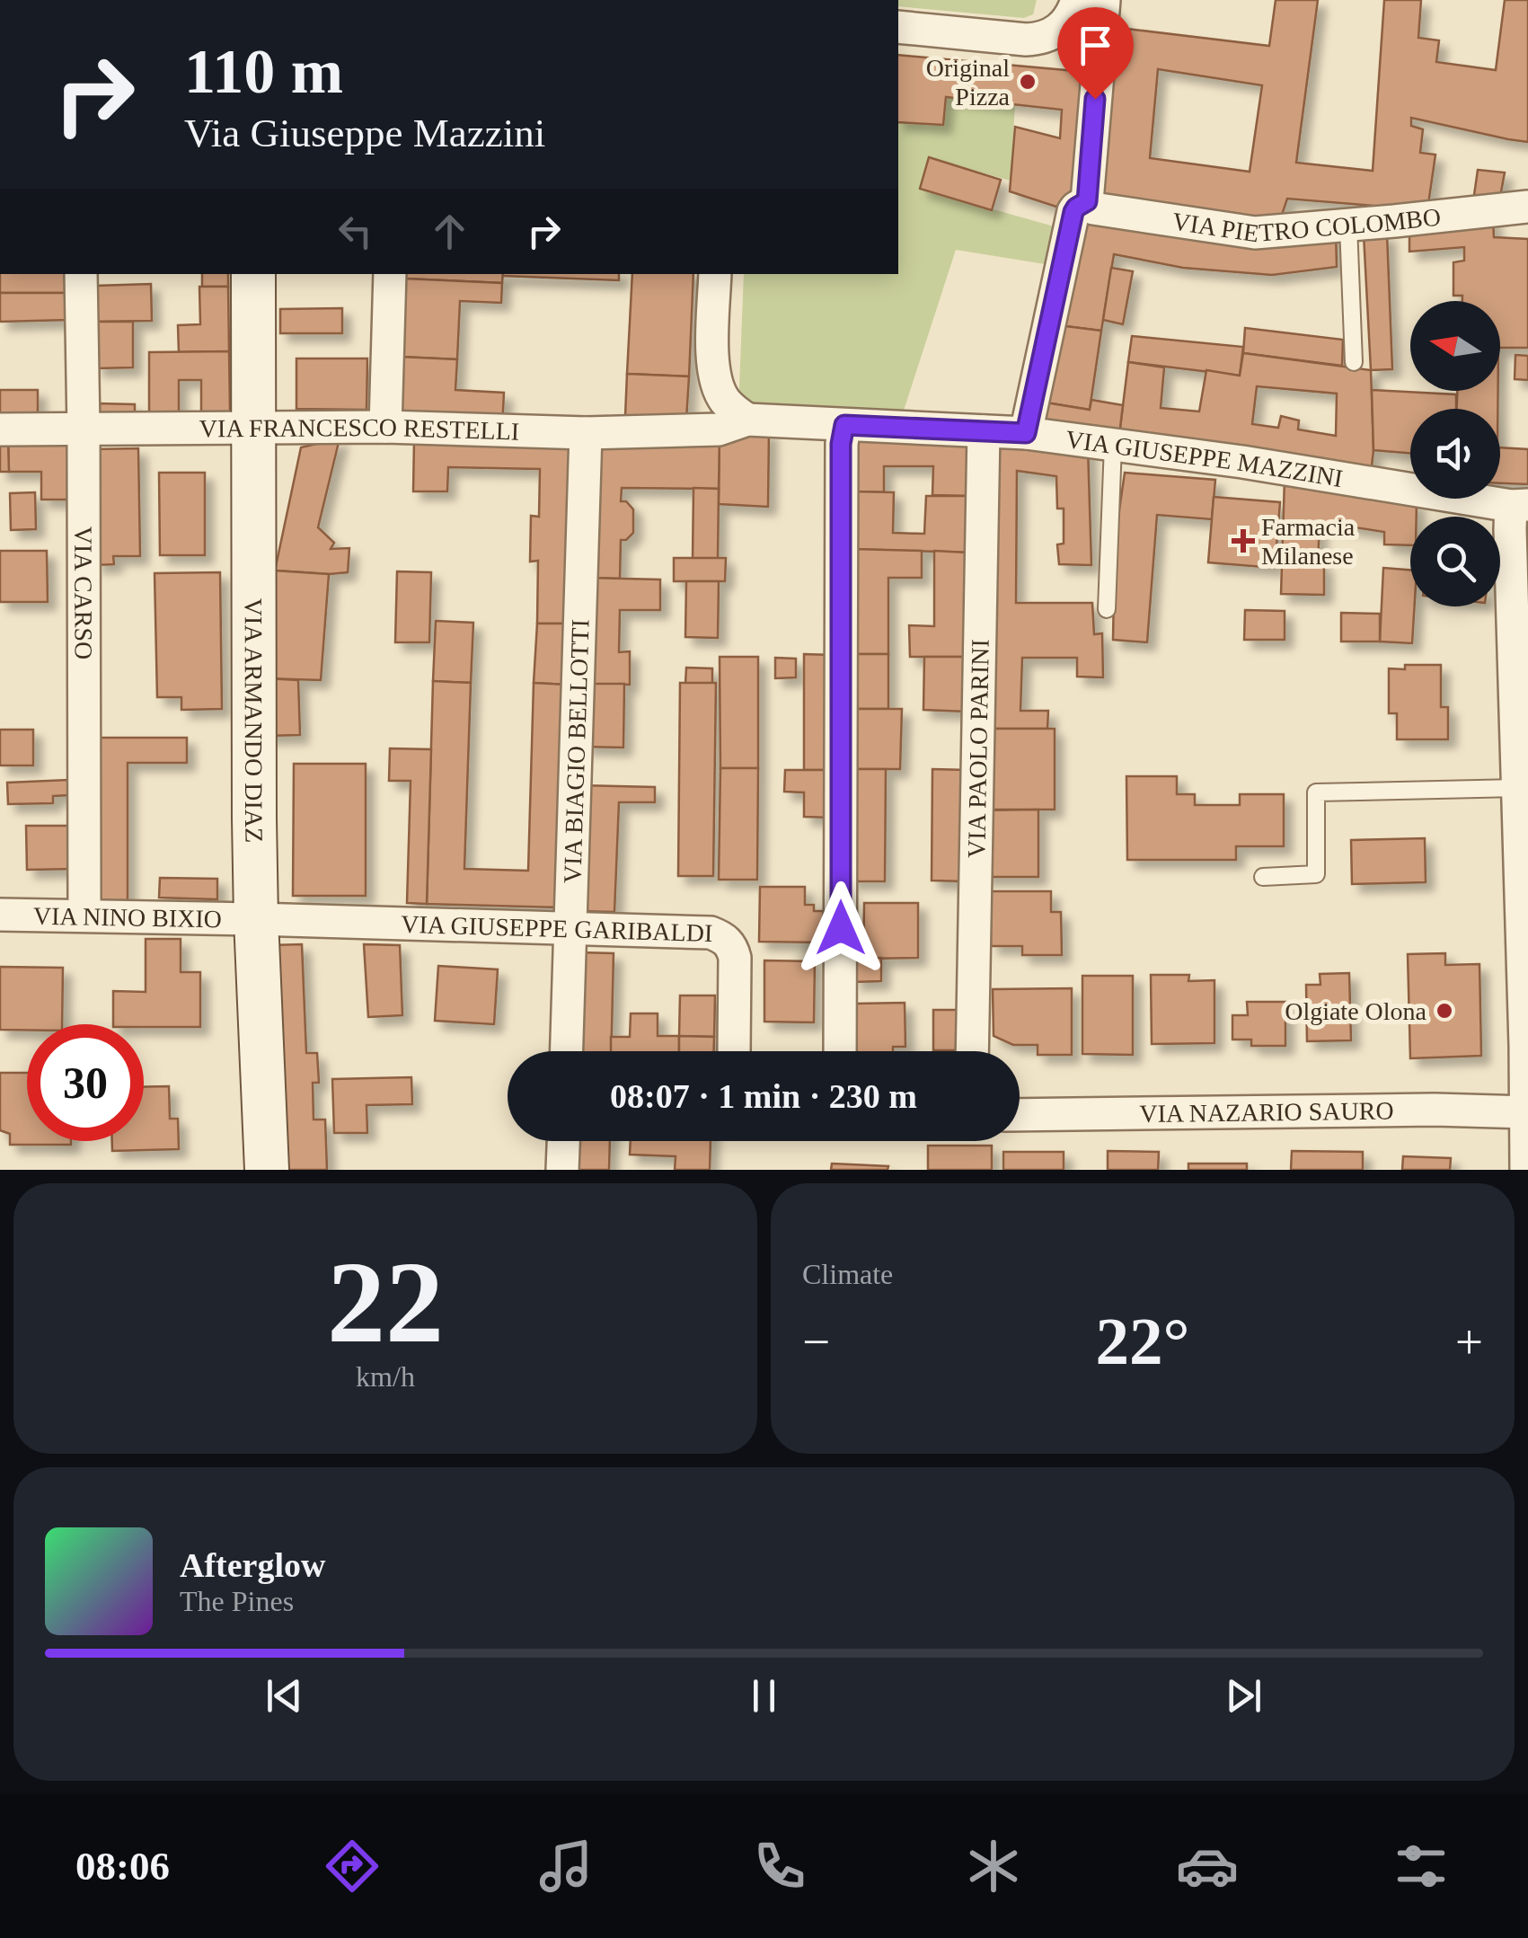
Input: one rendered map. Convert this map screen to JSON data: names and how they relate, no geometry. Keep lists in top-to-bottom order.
{
  "streets": {
    "street": [
      "VIA PIETRO COLOMBO",
      "VIA FRANCESCO RESTELLI",
      "VIA GIUSEPPE MAZZINI",
      "VIA CARSO",
      "VIA ARMANDO DIAZ",
      "VIA PAOLO PARINI",
      "VIA BIAGIO BELLOTTI",
      "VIA NINO BIXIO",
      "VIA GIUSEPPE GARIBALDI",
      "VIA NAZARIO SAURO"
    ]
  },
  "crossings": [
    ["VIA FRANCESCO RESTELLI", "VIA GIUSEPPE MAZZINI"],
    ["VIA FRANCESCO RESTELLI", "VIA CARSO"],
    ["VIA FRANCESCO RESTELLI", "VIA ARMANDO DIAZ"],
    ["VIA FRANCESCO RESTELLI", "VIA BIAGIO BELLOTTI"],
    ["VIA GIUSEPPE MAZZINI", "VIA PAOLO PARINI"],
    ["VIA CARSO", "VIA NINO BIXIO"],
    ["VIA ARMANDO DIAZ", "VIA NINO BIXIO"],
    ["VIA ARMANDO DIAZ", "VIA GIUSEPPE GARIBALDI"],
    ["VIA BIAGIO BELLOTTI", "VIA GIUSEPPE GARIBALDI"],
    ["VIA NINO BIXIO", "VIA GIUSEPPE GARIBALDI"]
  ],
  "places": {
    "other": ["Original Pizza", "Olgiate Olona"],
    "health": ["Farmacia Milanese"]
  },
  "north": "left",
  "page": {
    "turn": ["110 m", "Via Giuseppe Mazzini"],
    "limit": "30",
    "trip": "08:07 · 1 min · 230 m",
    "tile": [
      ["22", "km/h"],
      "Climate"
    ],
    "heat": ["−", "22°", "+"],
    "song": ["Afterglow", "The Pines"],
    "tabs": "08:06"
  }
}
